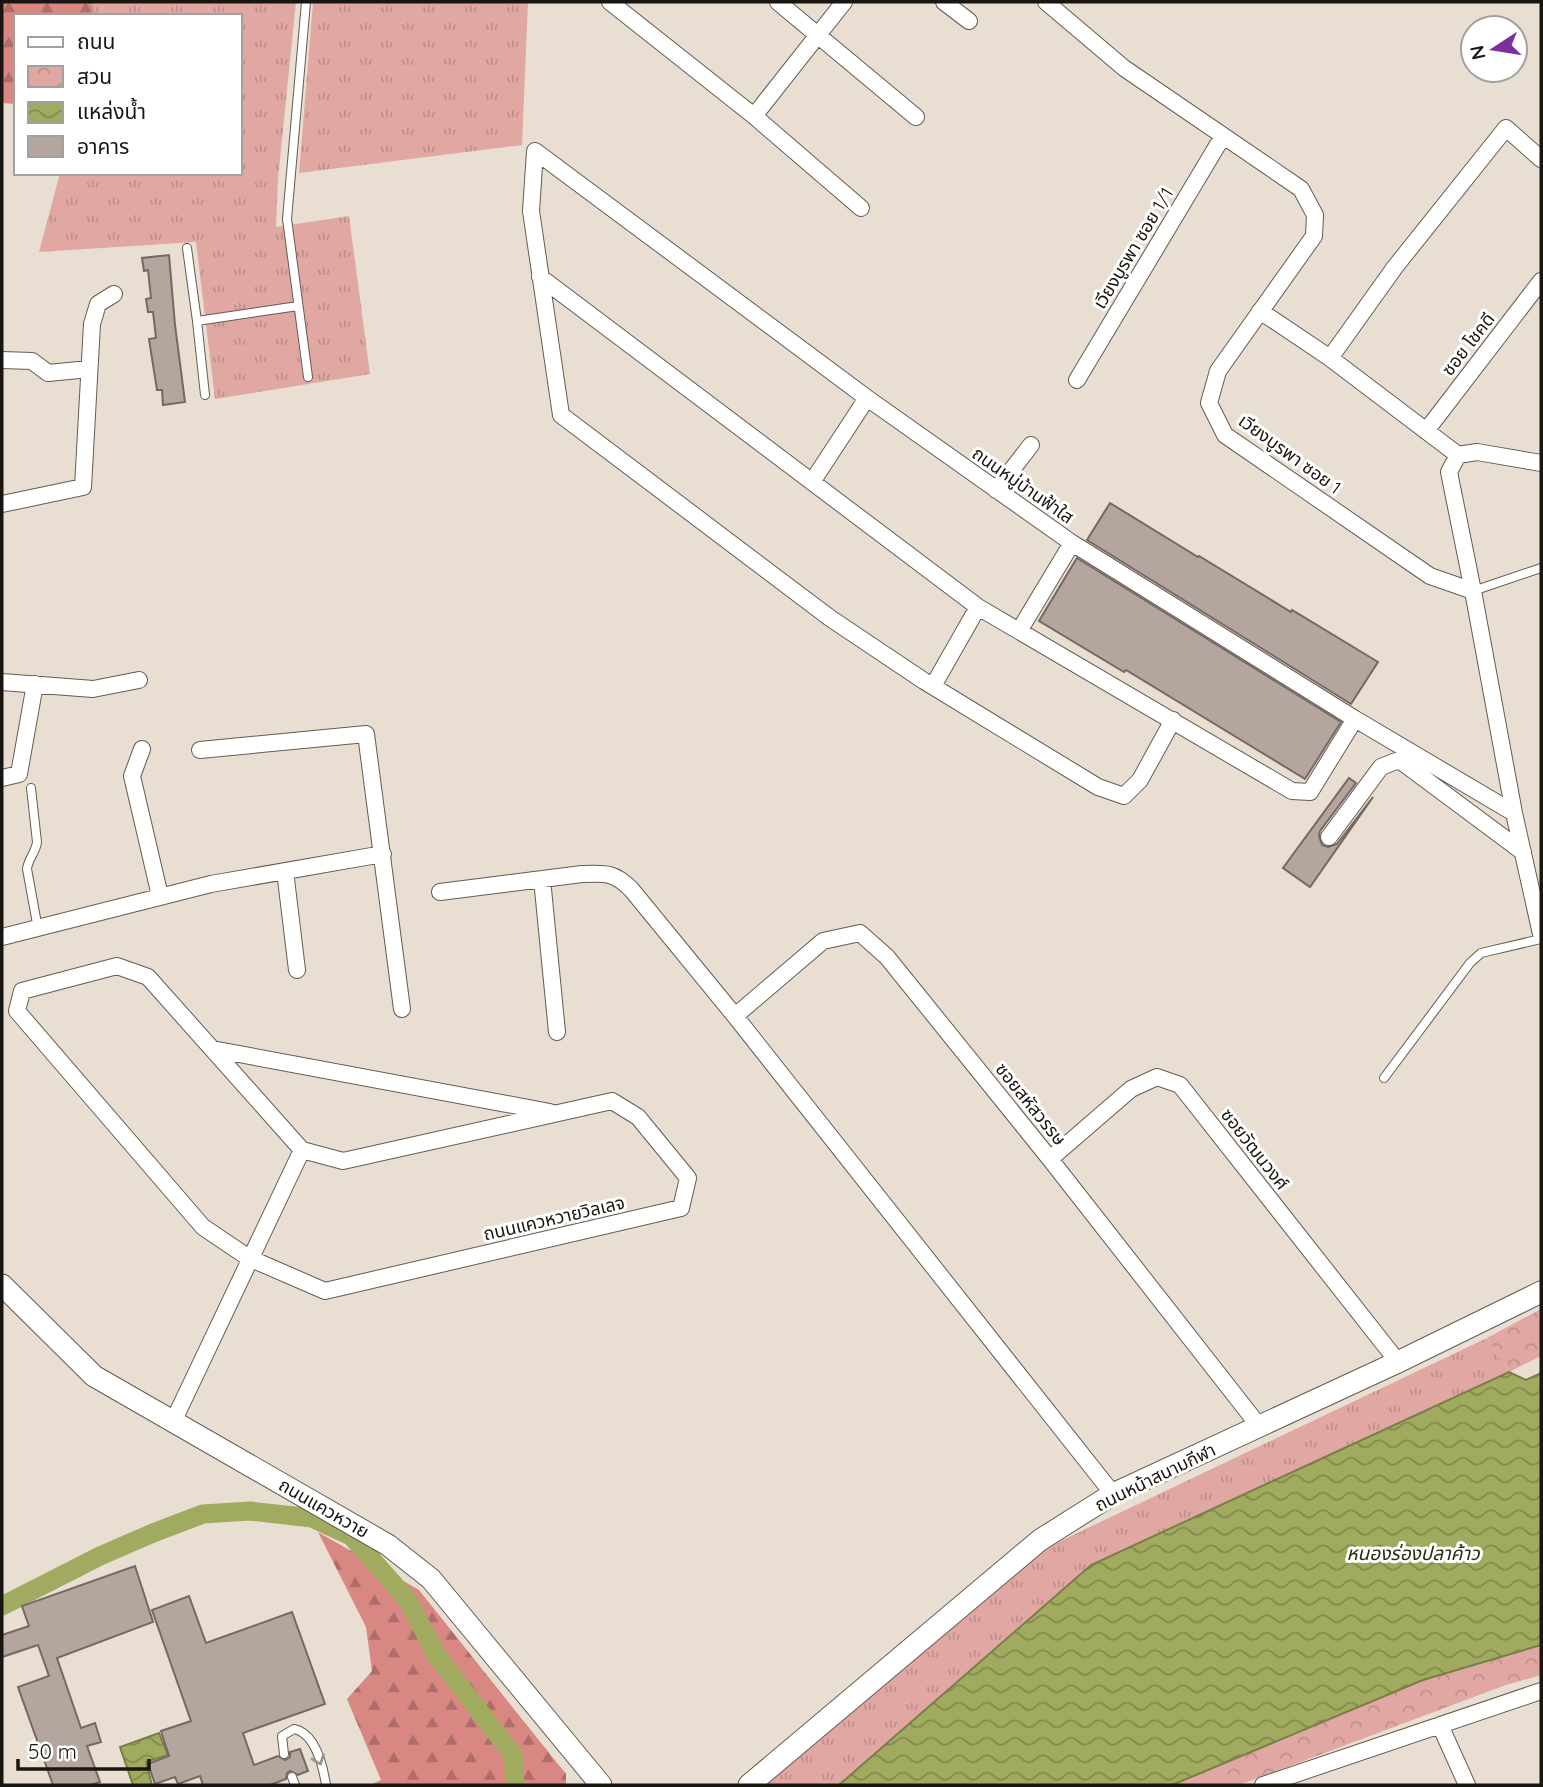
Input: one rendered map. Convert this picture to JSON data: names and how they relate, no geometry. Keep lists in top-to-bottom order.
{
  "streets": {
    "street": [
      "เวียงบูรพา ซอย 1/1",
      "ซอย โชคดี",
      "เวียงบูรพา ซอย 1",
      "ถนนหมู่บ้านฟ้าใส",
      "ซอยสหัสวรรษ",
      "ซอยวัฒนวงศ์",
      "ถนนแควหวายวิลเลจ",
      "ถนนหน้าสนามกีฬา",
      "ถนนแควหวาย"
    ]
  },
  "crossings": [
    ["เวียงบูรพา ซอย 1/1", "เวียงบูรพา ซอย 1"],
    ["ซอยสหัสวรรษ", "ซอยวัฒนวงศ์"],
    ["ซอยสหัสวรรษ", "ถนนหน้าสนามกีฬา"],
    ["ซอยวัฒนวงศ์", "ถนนหน้าสนามกีฬา"]
  ],
  "water": ["หนองร่องปลาค้าว"],
  "legend": [
    "ถนน",
    "สวน",
    "แหล่งน้ำ",
    "อาคาร"
  ],
  "scale_bar": "50 m",
  "north": "left"
}
